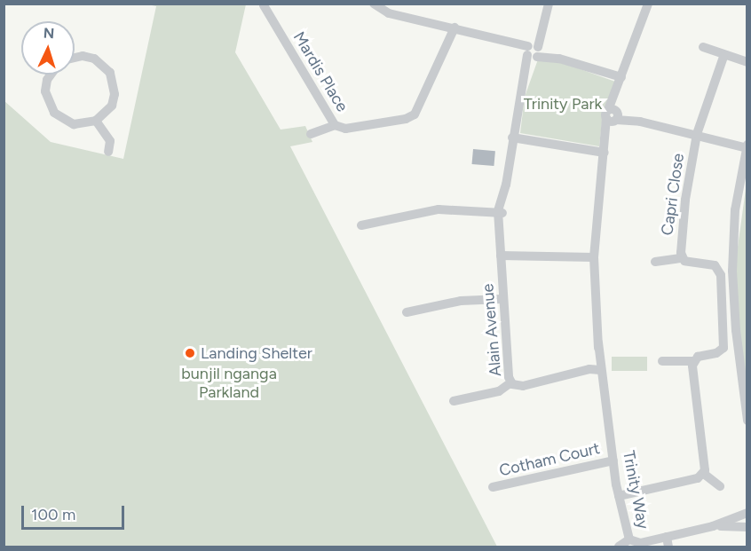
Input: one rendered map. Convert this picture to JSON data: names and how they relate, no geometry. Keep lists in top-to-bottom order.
{
  "streets": {
    "street": [
      "Mardis Place",
      "Capri Close",
      "Alain Avenue",
      "Cotham Court",
      "Trinity Way"
    ]
  },
  "crossings": [
    ["Alain Avenue", "Trinity Way"],
    ["Cotham Court", "Trinity Way"]
  ],
  "parks": ["Trinity Park", "bunjil nganga Parkland"],
  "places": ["Landing Shelter"],
  "scale_bar": "100 m",
  "north": "top"
}
